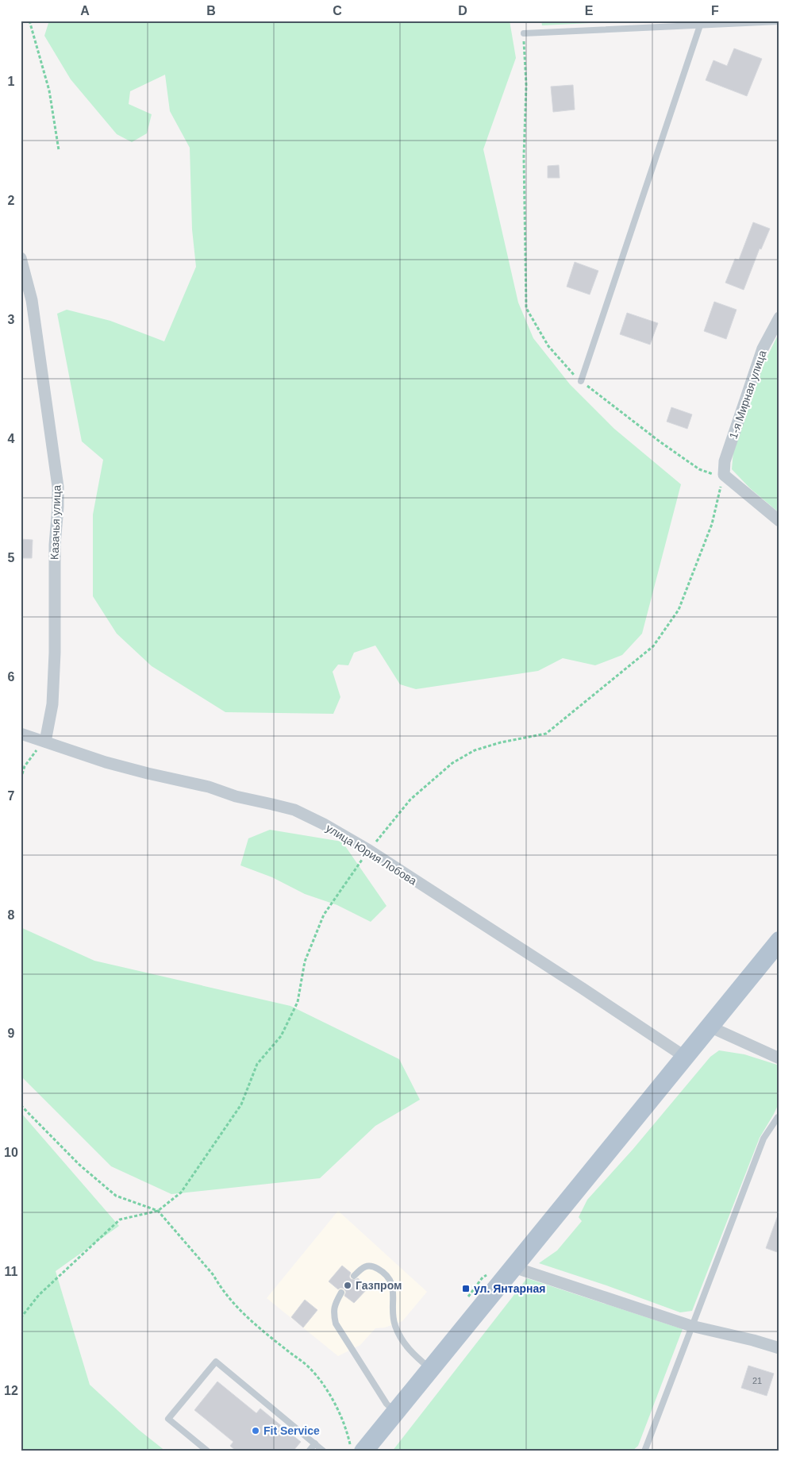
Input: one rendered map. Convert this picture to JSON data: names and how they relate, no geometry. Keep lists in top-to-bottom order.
{
  "streets": {
    "street": ["1-я Мирная улица", "Казачья улица", "улица Юрия Лобова"]
  },
  "crossings": [
    ["Казачья улица", "улица Юрия Лобова"]
  ],
  "places": {
    "other": ["Газпром", "Fit Service"],
    "transit": ["ул. Янтарная"]
  },
  "house_numbers": ["21"],
  "grid": {
    "columns": [
      "A",
      "B",
      "C",
      "D",
      "E",
      "F"
    ],
    "rows": [
      "1",
      "2",
      "3",
      "4",
      "5",
      "6",
      "7",
      "8",
      "9",
      "10",
      "11",
      "12"
    ]
  }
}
